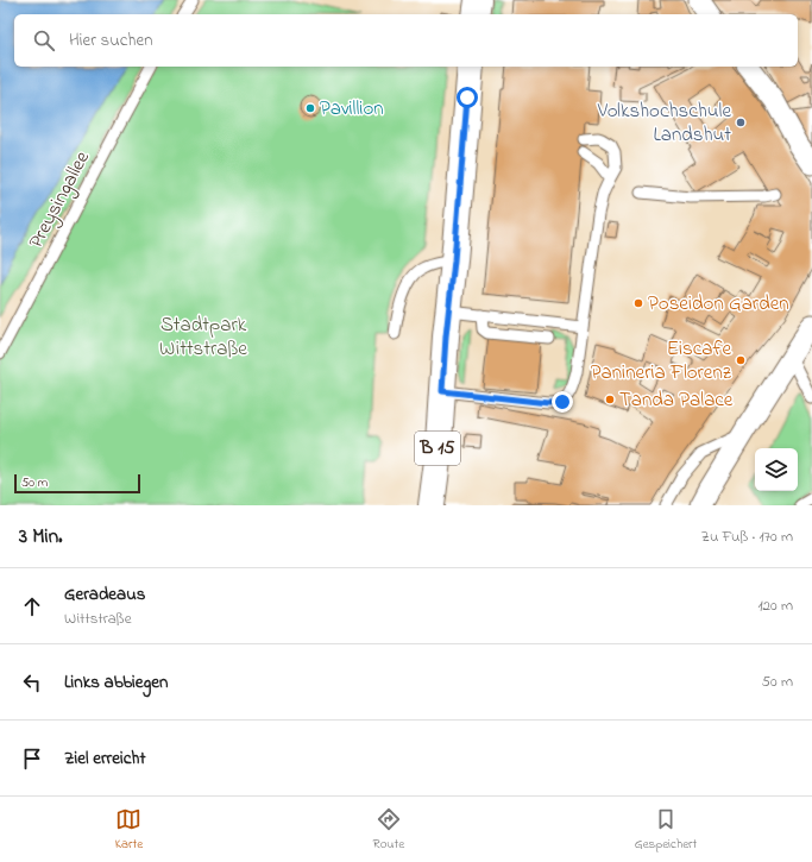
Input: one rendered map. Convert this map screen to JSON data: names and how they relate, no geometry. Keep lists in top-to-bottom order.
{
  "streets": {
    "main road": ["B 15"],
    "lane": ["Preysingallee"]
  },
  "parks": ["Stadtpark Wittstraße"],
  "places": [
    "Pavillion",
    "Volkshochschule Landshut",
    "Poseidon Garden",
    "Eiscafe Panineria Florenz",
    "Tanda Palace"
  ],
  "scale_bar": "50 m",
  "page": {
    "search": "Hier suchen",
    "scale": "50 m",
    "heading": ["3 Min.", "Zu Fuß · 170 m"],
    "list": [
      ["Geradeaus", "Wittstraße", "120 m"],
      ["Links abbiegen", "50 m"],
      "Ziel erreicht"
    ],
    "nav": ["Karte", "Route", "Gespeichert"]
  }
}
